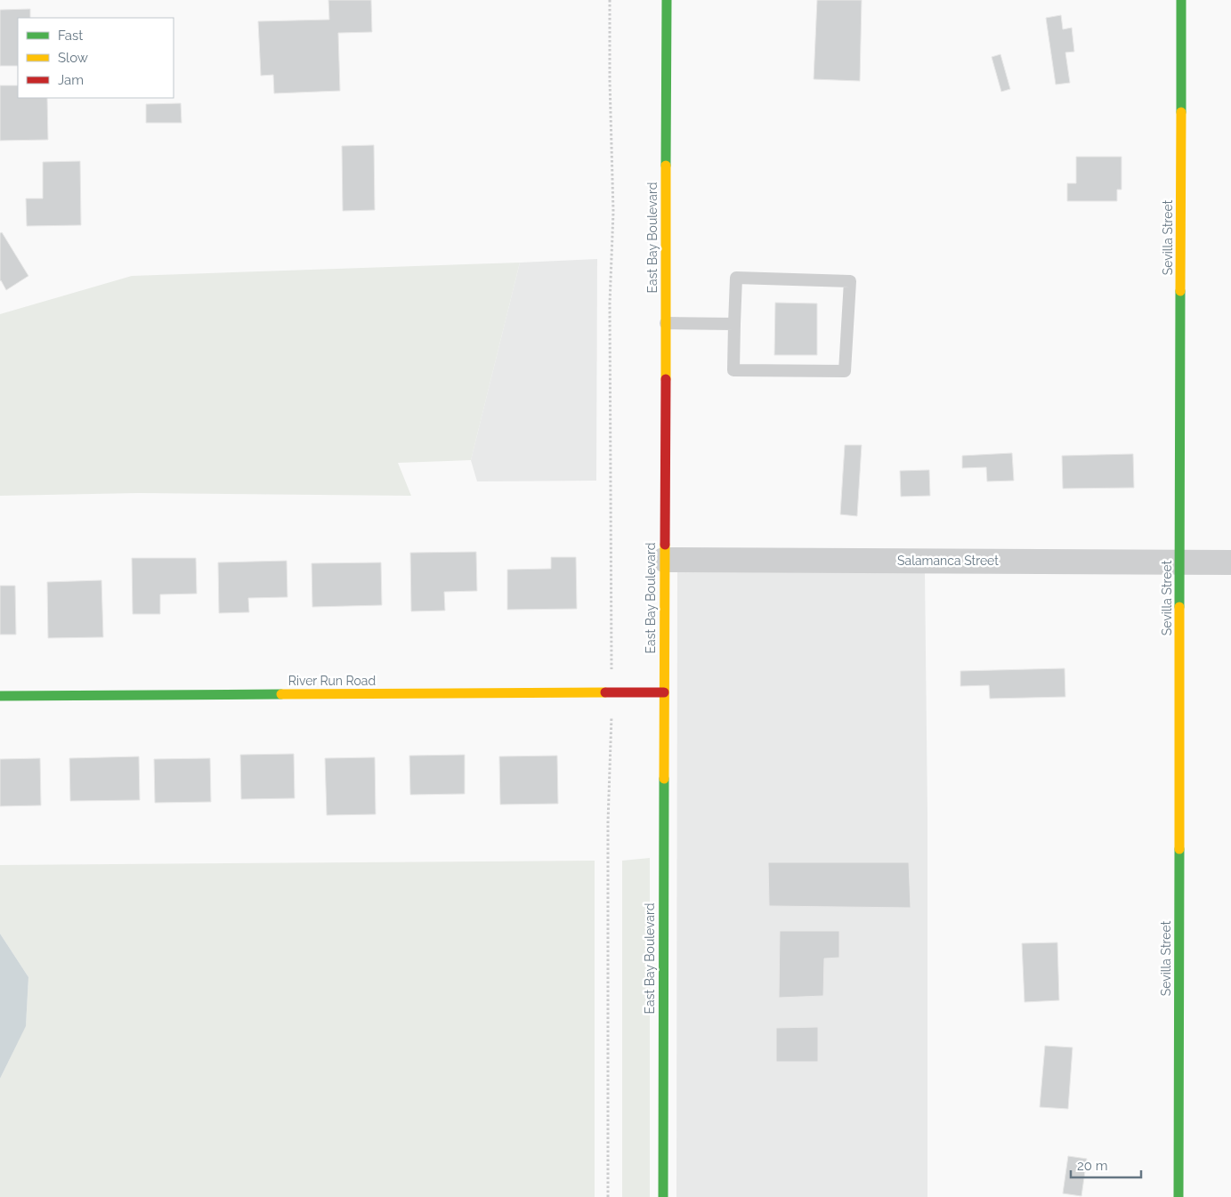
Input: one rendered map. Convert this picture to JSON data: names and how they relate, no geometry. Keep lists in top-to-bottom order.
{
  "streets": {
    "street": [
      "East Bay Boulevard",
      "Sevilla Street",
      "Salamanca Street",
      "River Run Road"
    ]
  },
  "crossings": [
    ["East Bay Boulevard", "Salamanca Street"],
    ["East Bay Boulevard", "River Run Road"],
    ["Sevilla Street", "Salamanca Street"]
  ],
  "legend": ["Fast", "Slow", "Jam"],
  "scale_bar": "20 m"
}
